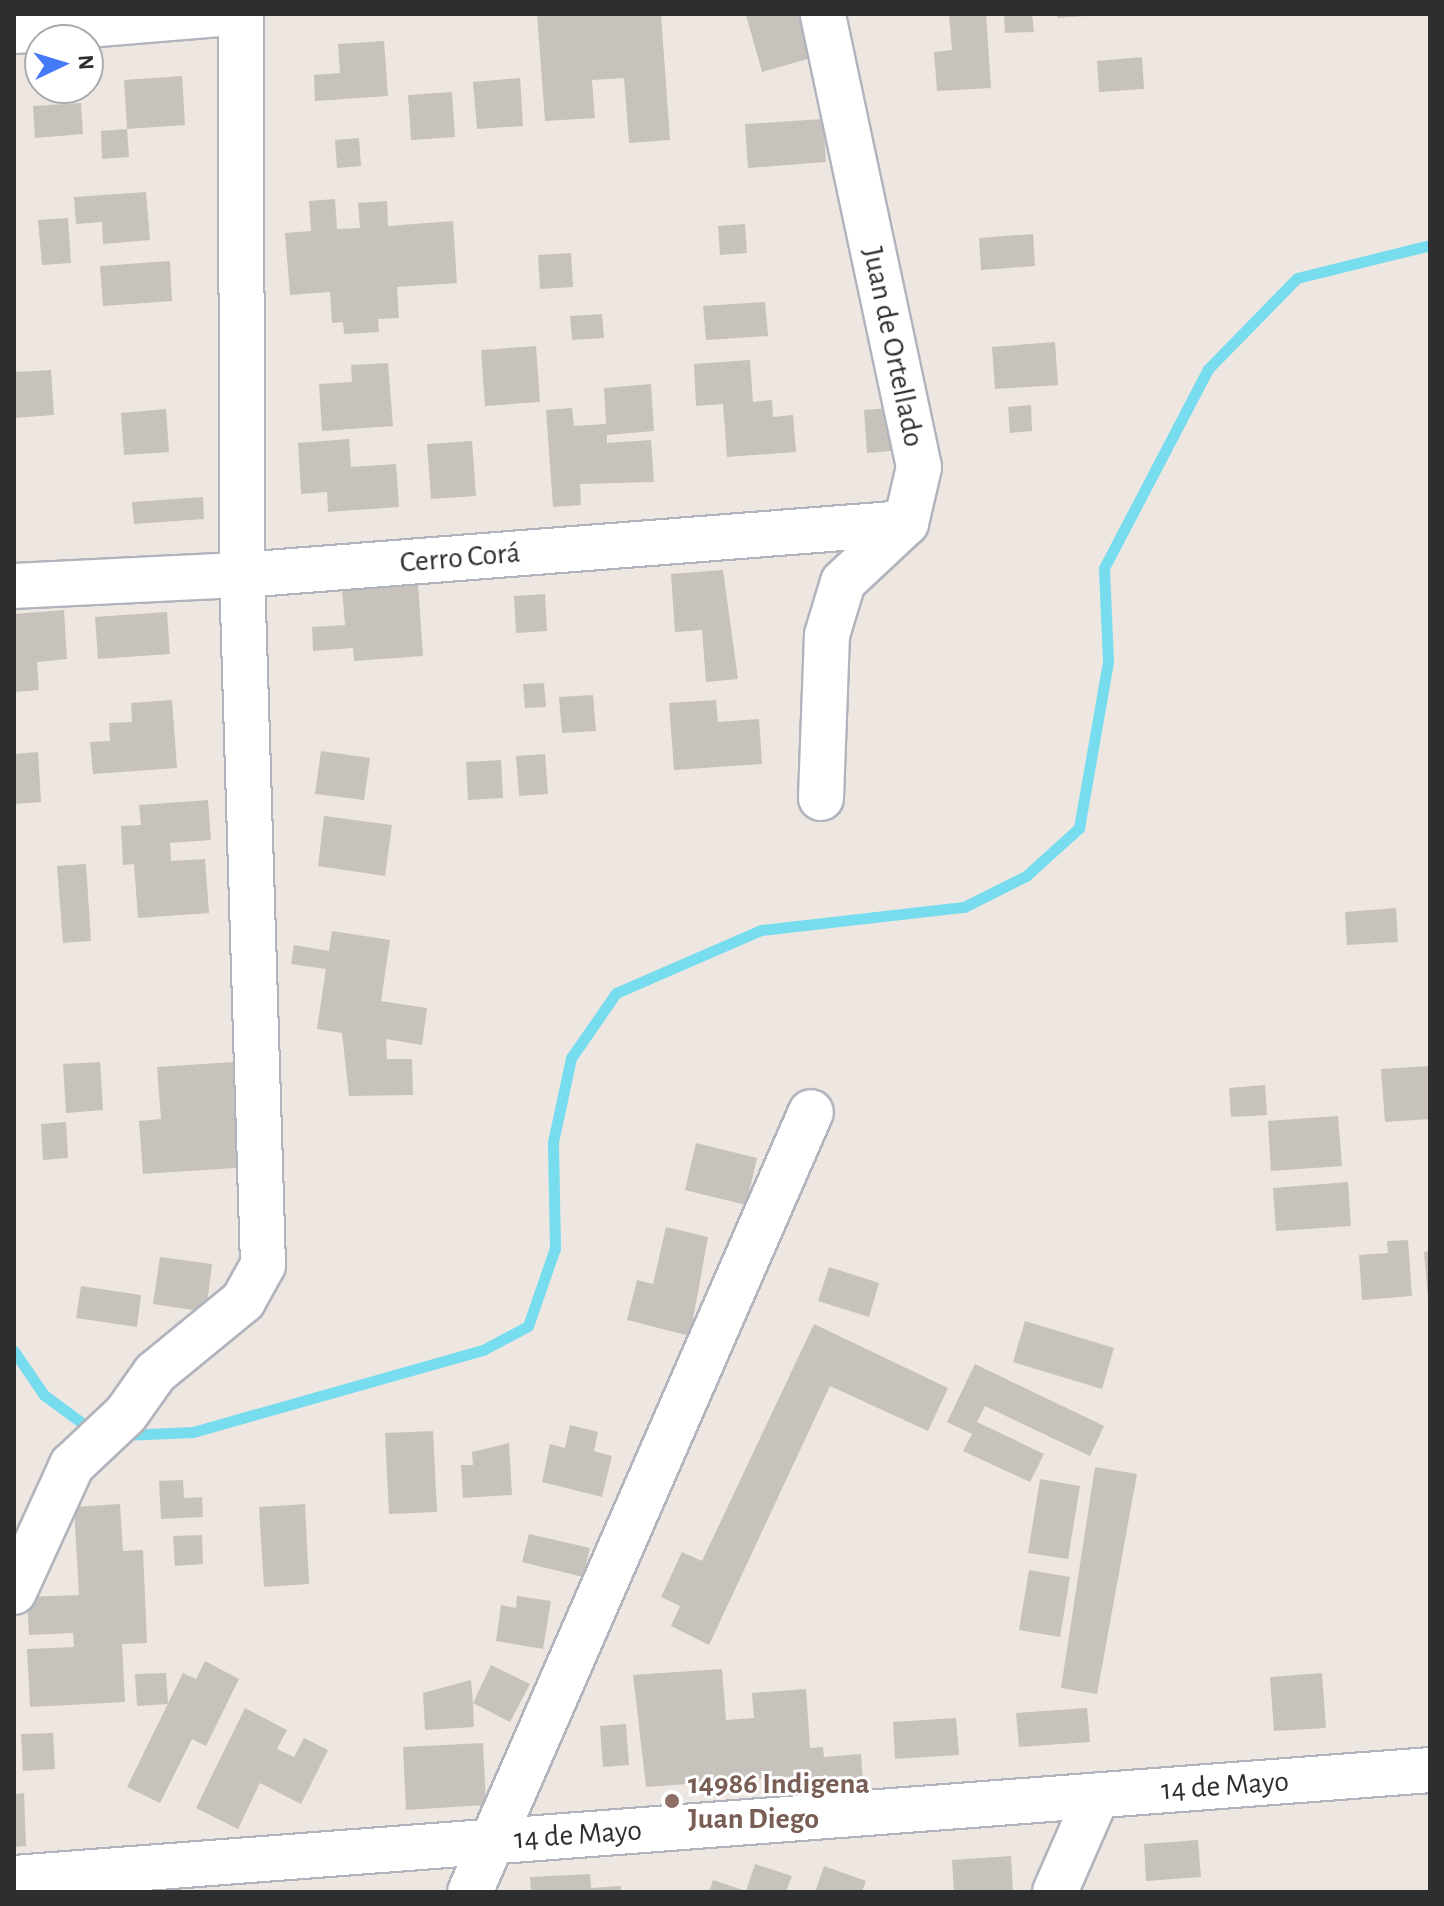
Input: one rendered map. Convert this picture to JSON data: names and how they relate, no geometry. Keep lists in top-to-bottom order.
{
  "streets": {
    "street": ["Juan de Ortellado", "Cerro Corá", "14 de Mayo"]
  },
  "crossings": [
    ["Juan de Ortellado", "Cerro Corá"]
  ],
  "places": ["14986 Indigena Juan Diego"],
  "north": "right"
}
